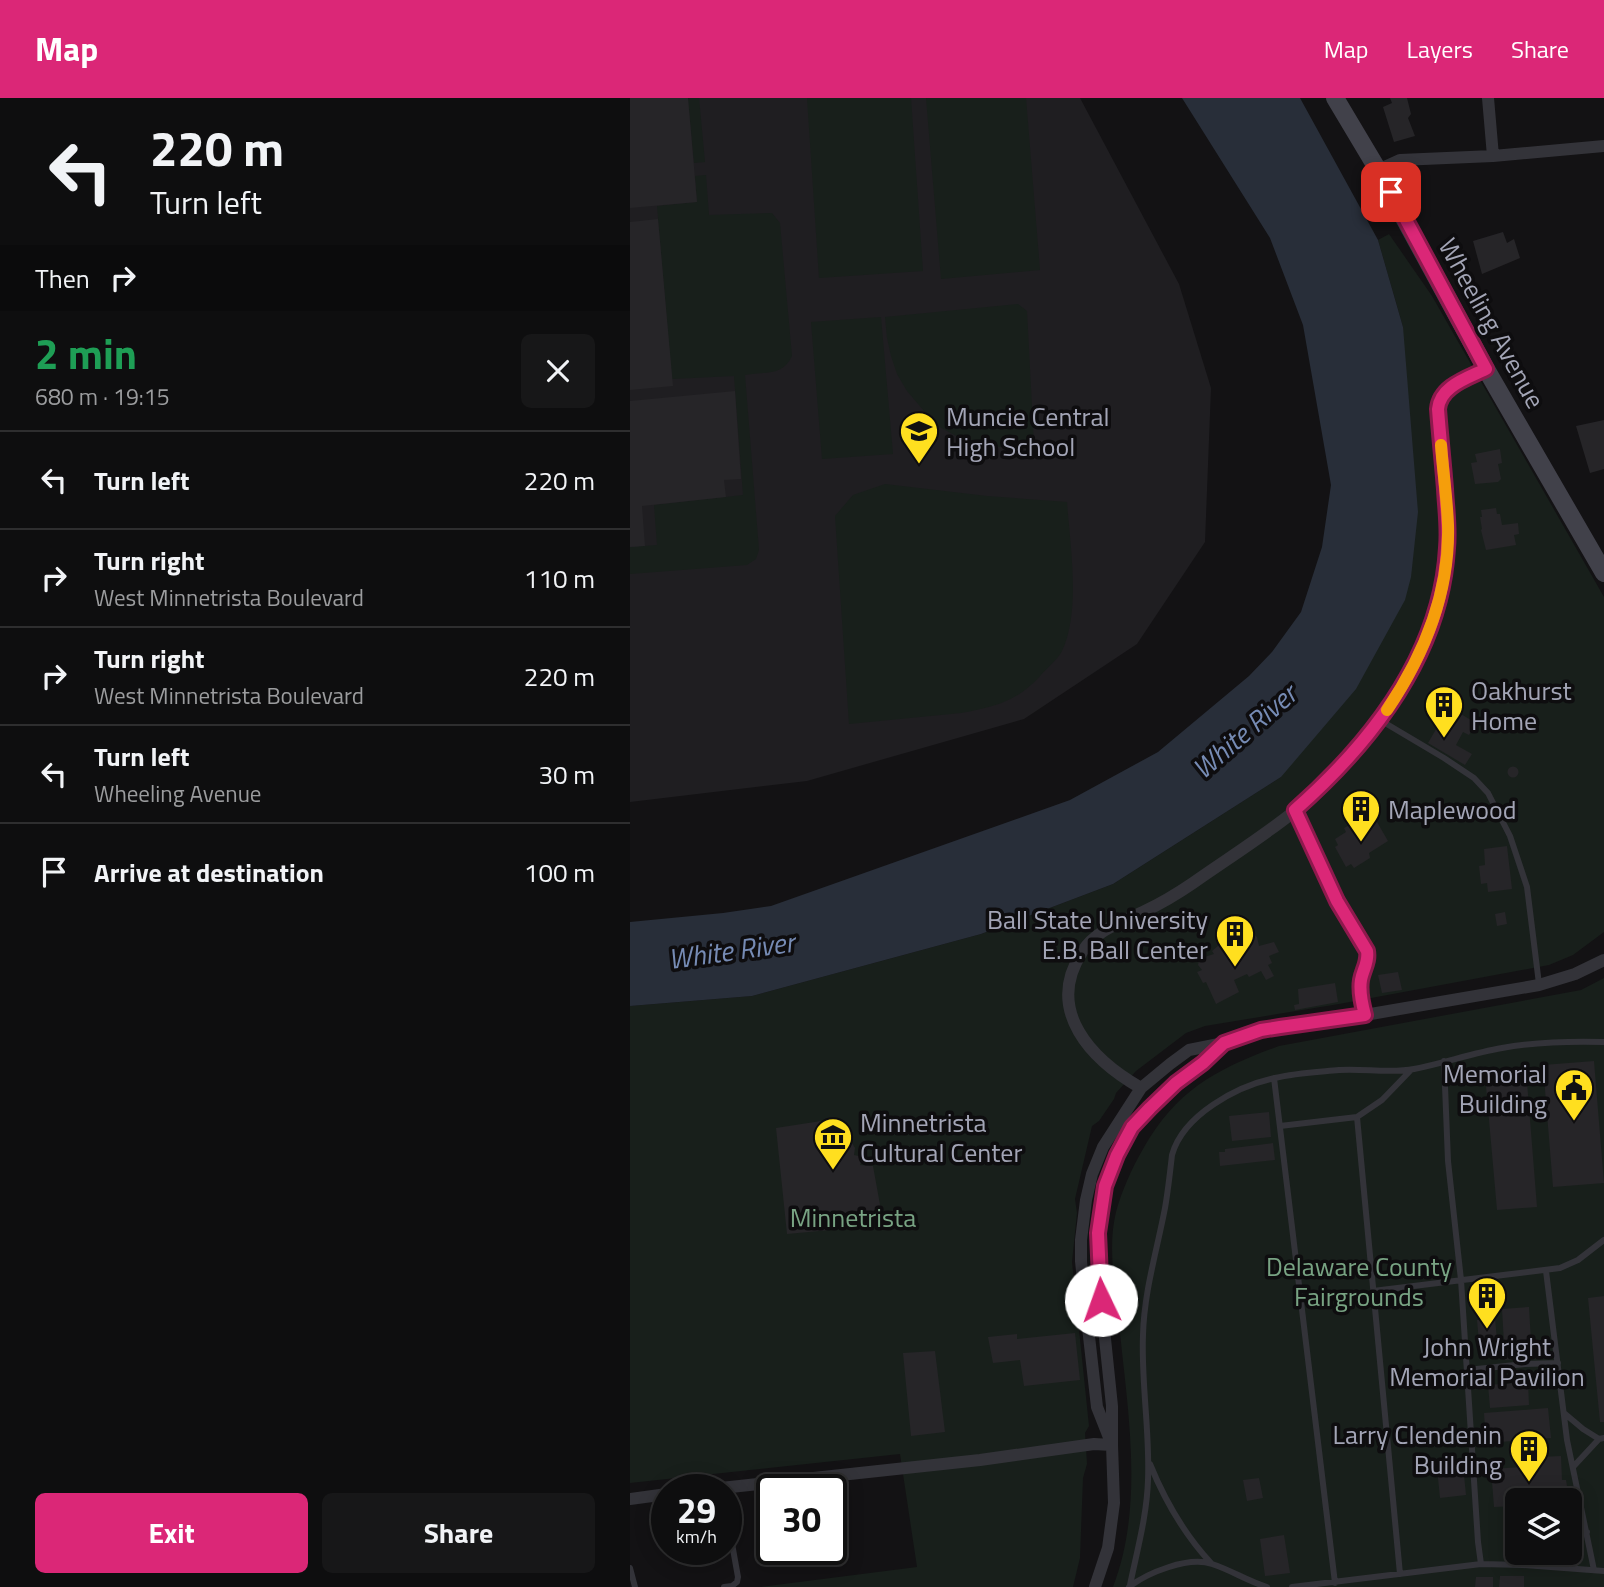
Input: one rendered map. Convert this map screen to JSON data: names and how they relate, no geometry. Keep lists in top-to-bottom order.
{
  "streets": {
    "main road": ["Wheeling Avenue"]
  },
  "water": ["White River"],
  "parks": ["Minnetrista", "Delaware County Fairgrounds"],
  "places": {
    "school or university": ["Muncie Central High School"],
    "building": [
      "Oakhurst Home",
      "Maplewood",
      "Ball State University E.B. Ball Center",
      "John Wright Memorial Pavilion",
      "Larry Clendenin Building"
    ],
    "public building": ["Memorial Building"],
    "museum": ["Minnetrista Cultural Center"]
  },
  "page": {
    "header": "Map",
    "nav": ["Map", "Layers", "Share"],
    "turn": ["220 m", "Turn left"],
    "then": "Then",
    "heading": ["2 min", "680 m · 19:15"],
    "list": [
      {
        "name": "Turn left",
        "value": "220 m"
      },
      {
        "name": "Turn right",
        "note": "West Minnetrista Boulevard",
        "value": "110 m"
      },
      {
        "name": "Turn right",
        "note": "West Minnetrista Boulevard",
        "value": "220 m"
      },
      {
        "name": "Turn left",
        "note": "Wheeling Avenue",
        "value": "30 m"
      },
      {
        "name": "Arrive at destination",
        "value": "100 m"
      }
    ],
    "speed": "29 km/h",
    "limit": "30",
    "buttons": ["Exit", "Share"]
  }
}
